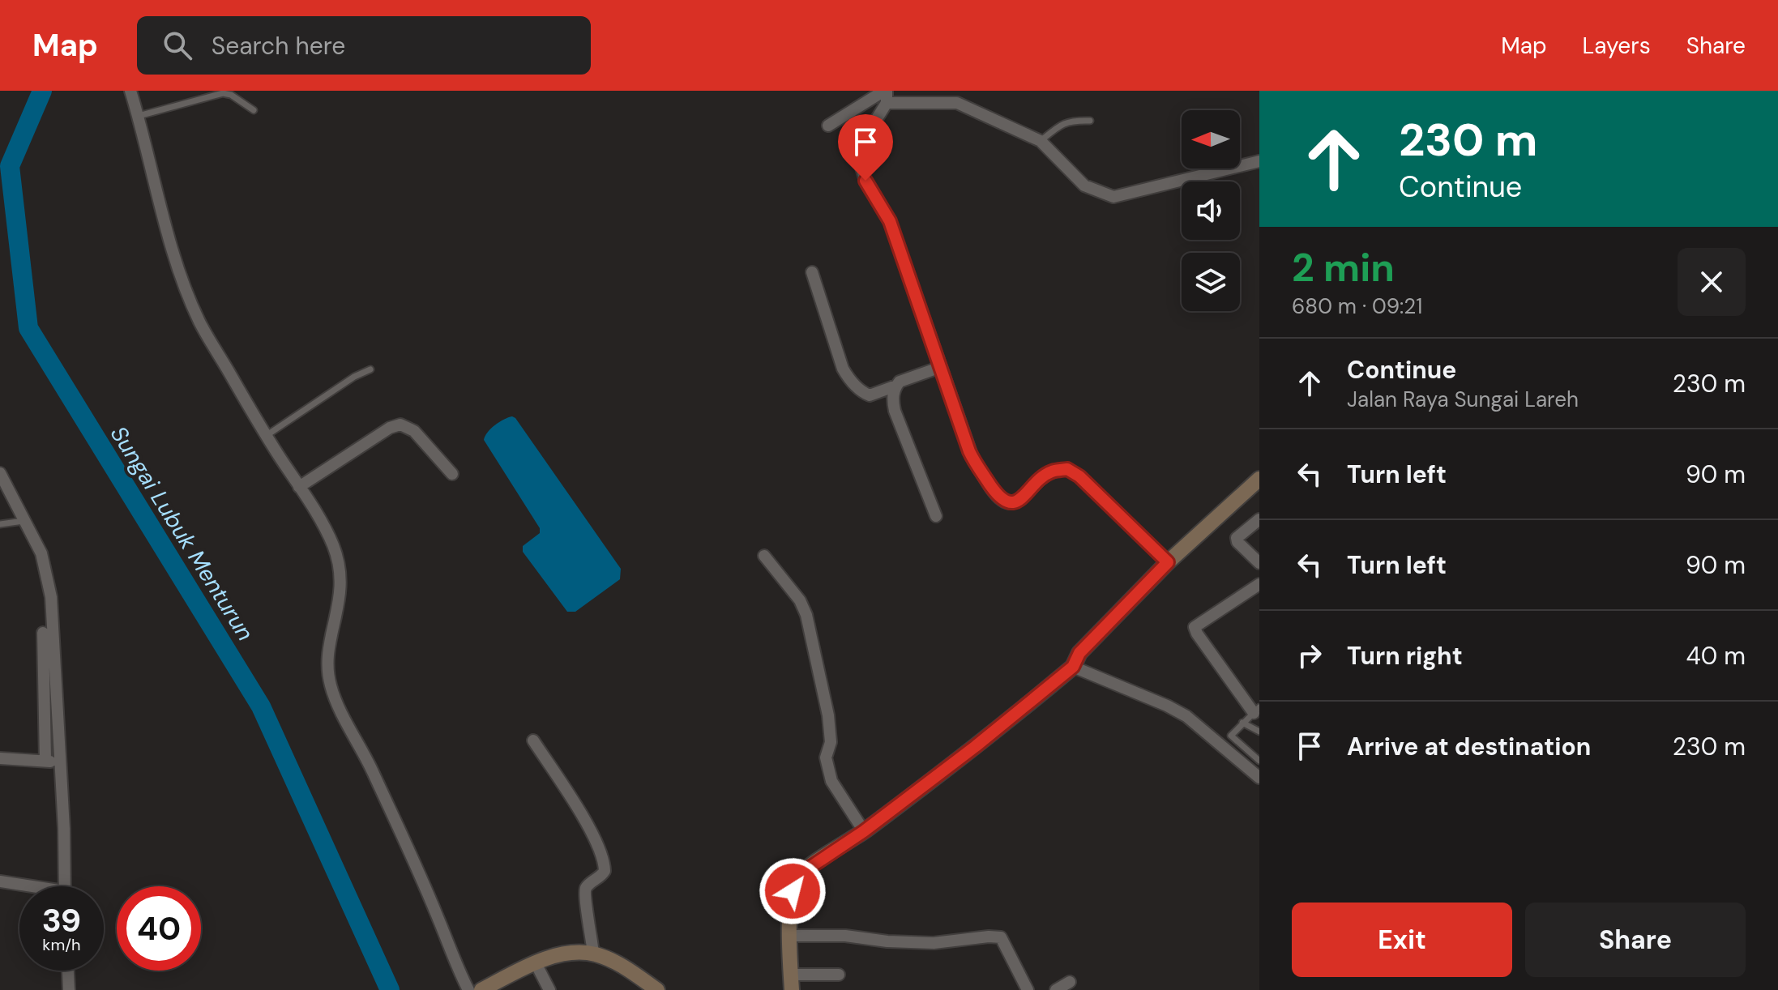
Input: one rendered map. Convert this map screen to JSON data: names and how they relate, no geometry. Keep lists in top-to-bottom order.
{
  "water": ["Sungai Lubuk Menturun"],
  "north": "left",
  "page": {
    "header": "Map",
    "search": "Search here",
    "nav": ["Map", "Layers", "Share"],
    "turn": ["230 m", "Continue"],
    "heading": ["2 min", "680 m · 09:21"],
    "list": [
      {
        "name": "Continue",
        "note": "Jalan Raya Sungai Lareh",
        "value": "230 m"
      },
      {
        "name": "Turn left",
        "value": "90 m"
      },
      {
        "name": "Turn left",
        "value": "90 m"
      },
      {
        "name": "Turn right",
        "value": "40 m"
      },
      {
        "name": "Arrive at destination",
        "value": "230 m"
      }
    ],
    "speed": "39 km/h",
    "limit": "40",
    "buttons": ["Exit", "Share"]
  }
}
